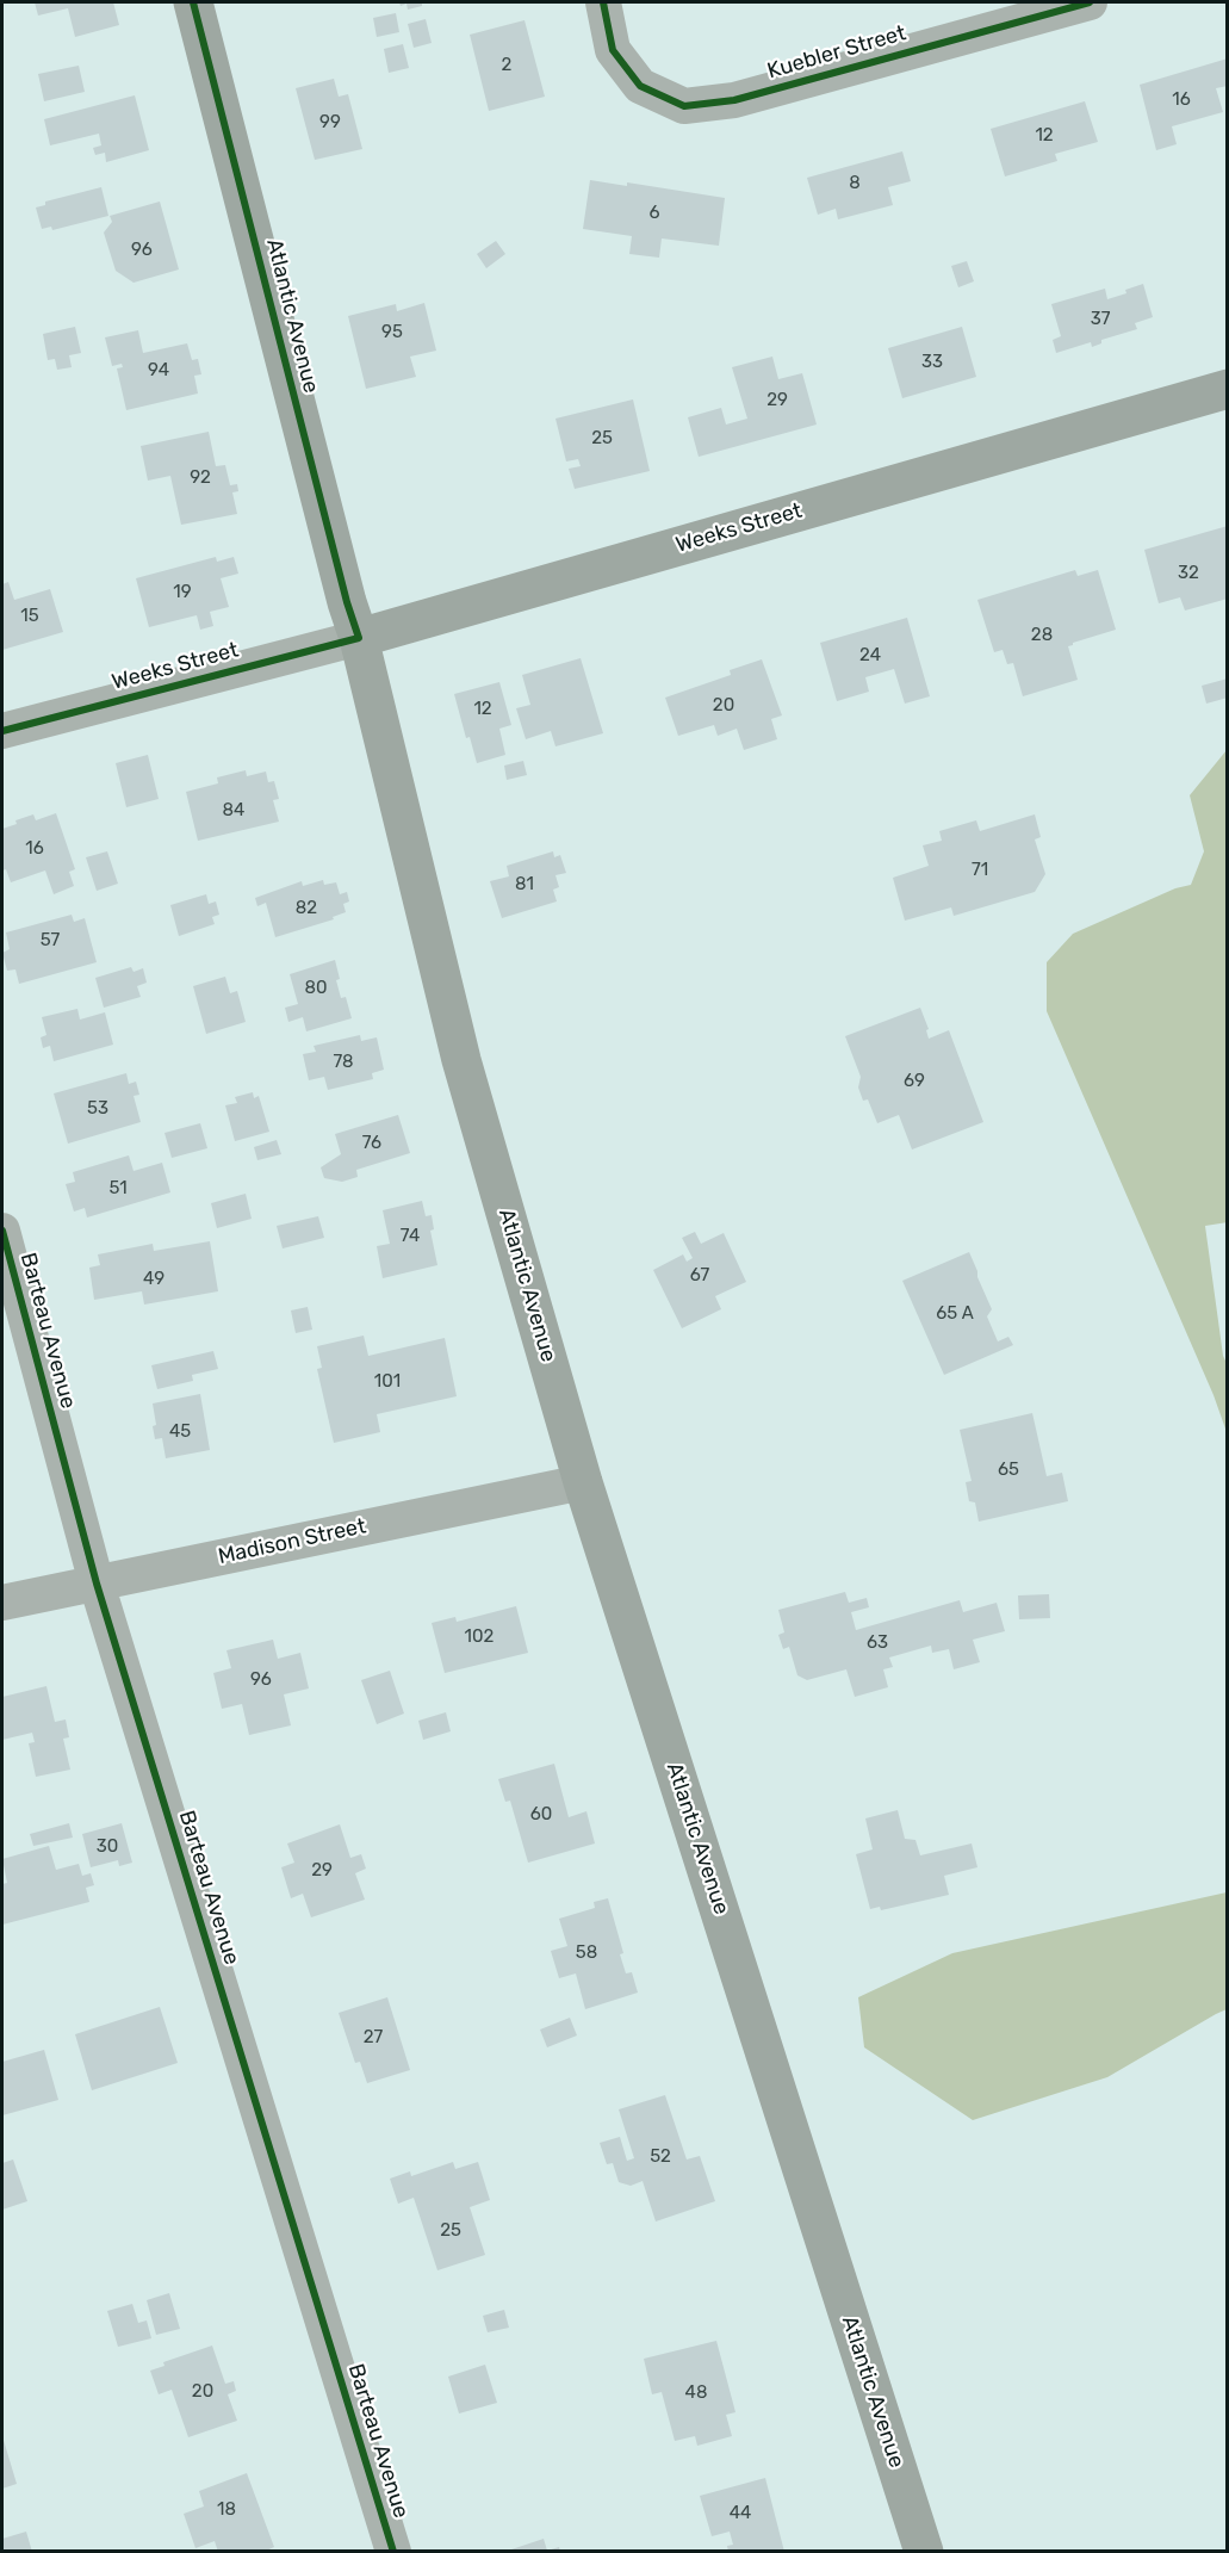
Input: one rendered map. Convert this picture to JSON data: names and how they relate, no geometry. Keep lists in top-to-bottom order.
{
  "streets": {
    "main road": ["Atlantic Avenue", "Weeks Street"],
    "street": ["Kuebler Street", "Barteau Avenue", "Madison Street"]
  },
  "crossings": [
    ["Atlantic Avenue", "Weeks Street"],
    ["Atlantic Avenue", "Madison Street"],
    ["Barteau Avenue", "Madison Street"]
  ],
  "house_numbers": [
    "2",
    "16",
    "99",
    "12",
    "8",
    "6",
    "96",
    "37",
    "95",
    "33",
    "94",
    "29",
    "25",
    "92",
    "32",
    "19",
    "15",
    "28",
    "24",
    "20",
    "12",
    "84",
    "16",
    "71",
    "81",
    "82",
    "57",
    "80",
    "78",
    "69",
    "53",
    "76",
    "51",
    "74",
    "67",
    "49",
    "65 A",
    "101",
    "45",
    "65",
    "102",
    "63",
    "96",
    "60",
    "30",
    "29",
    "58",
    "27",
    "52",
    "25",
    "20",
    "48",
    "18",
    "44"
  ]
}
